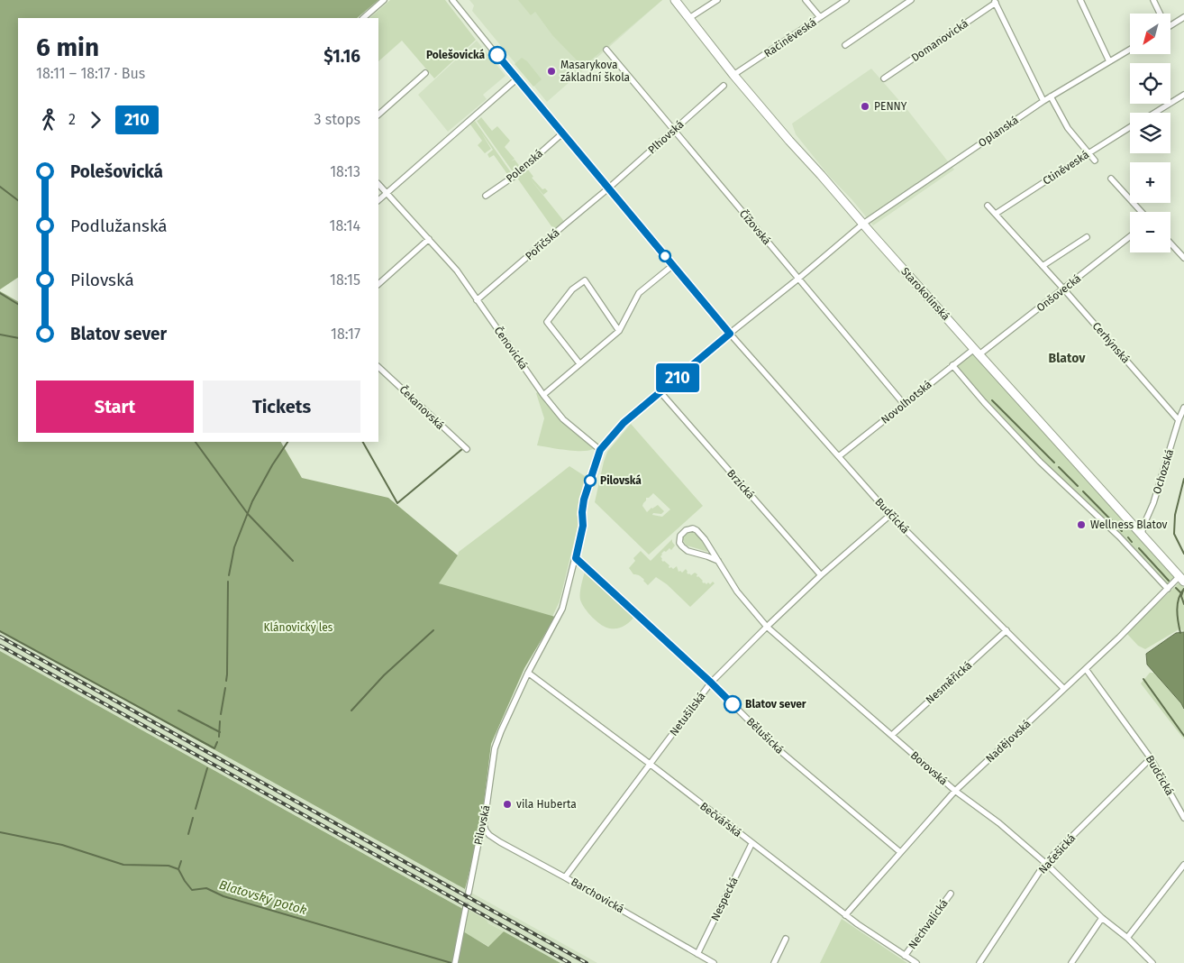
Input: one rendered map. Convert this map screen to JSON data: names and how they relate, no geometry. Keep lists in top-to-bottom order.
{
  "streets": {
    "main road": ["Starokolínská"],
    "street": [
      "Račiněveská",
      "Domanovická",
      "Oplanská",
      "Plhovská",
      "Polenská",
      "Ctiněveská",
      "Čížovská",
      "Poříčská",
      "Onšovecká",
      "Cerhýnská",
      "Čenovická",
      "Novolhotská",
      "Čekanovská",
      "Ochozská",
      "Brzická",
      "Budčická",
      "Nesměřická",
      "Netušilská",
      "Bělušická",
      "Nadějovská",
      "Borovská",
      "Bečvářská",
      "Pilovská",
      "Načešická",
      "Barchovická",
      "Nespecká",
      "Nechvalická"
    ]
  },
  "crossings": [
    ["Račiněveská", "Starokolínská"],
    ["Domanovická", "Oplanská"],
    ["Oplanská", "Starokolínská"],
    ["Oplanská", "Pilovská"],
    ["Plhovská", "Čížovská"],
    ["Plhovská", "Poříčská"],
    ["Plhovská", "Budčická"],
    ["Polenská", "Budčická"],
    ["Ctiněveská", "Cerhýnská"],
    ["Čížovská", "Novolhotská"],
    ["Čížovská", "Pilovská"],
    ["Poříčská", "Čenovická"],
    ["Poříčská", "Budčická"],
    ["Onšovecká", "Starokolínská"],
    ["Onšovecká", "Cerhýnská"],
    ["Onšovecká", "Novolhotská"],
    ["Starokolínská", "Novolhotská"],
    ["Starokolínská", "Ochozská"],
    ["Starokolínská", "Nadějovská"],
    ["Starokolínská", "Pilovská"],
    ["Cerhýnská", "Ochozská"],
    ["Čenovická", "Pilovská"],
    ["Novolhotská", "Budčická"],
    ["Brzická", "Netušilská"],
    ["Brzická", "Pilovská"],
    ["Budčická", "Nesměřická"],
    ["Budčická", "Netušilská"],
    ["Budčická", "Nadějovská"],
    ["Budčická", "Pilovská"],
    ["Budčická", "Načešická"],
    ["Nesměřická", "Borovská"],
    ["Netušilská", "Bělušická"],
    ["Netušilská", "Borovská"],
    ["Netušilská", "Bečvářská"],
    ["Netušilská", "Barchovická"],
    ["Bělušická", "Nadějovská"],
    ["Bělušická", "Pilovská"],
    ["Nadějovská", "Borovská"],
    ["Nadějovská", "Bečvářská"],
    ["Borovská", "Načešická"],
    ["Bečvářská", "Pilovská"],
    ["Bečvářská", "Nespecká"],
    ["Bečvářská", "Nechvalická"],
    ["Pilovská", "Barchovická"],
    ["Barchovická", "Nespecká"]
  ],
  "districts": ["Blatov"],
  "water": ["Blatovský potok"],
  "parks": ["Klánovický les"],
  "places": [
    "Polešovická",
    "Masarykova základní škola",
    "PENNY",
    "Pilovská",
    "Wellness Blatov",
    "Blatov sever",
    "vila Huberta"
  ],
  "lines": ["bus line 210"],
  "north": "bottom left",
  "page": {
    "on_map": "210",
    "map_buttons": ["+", "−"],
    "heading": ["6 min", "18:11 – 18:17 · Bus", "$1.16"],
    "legs": ["2", "210", "3 stops"],
    "list": [
      {
        "name": "Polešovická",
        "value": "18:13"
      },
      {
        "name": "Podlužanská",
        "value": "18:14"
      },
      {
        "name": "Pilovská",
        "value": "18:15"
      },
      {
        "name": "Blatov sever",
        "value": "18:17"
      }
    ],
    "buttons": ["Start", "Tickets"]
  }
}
